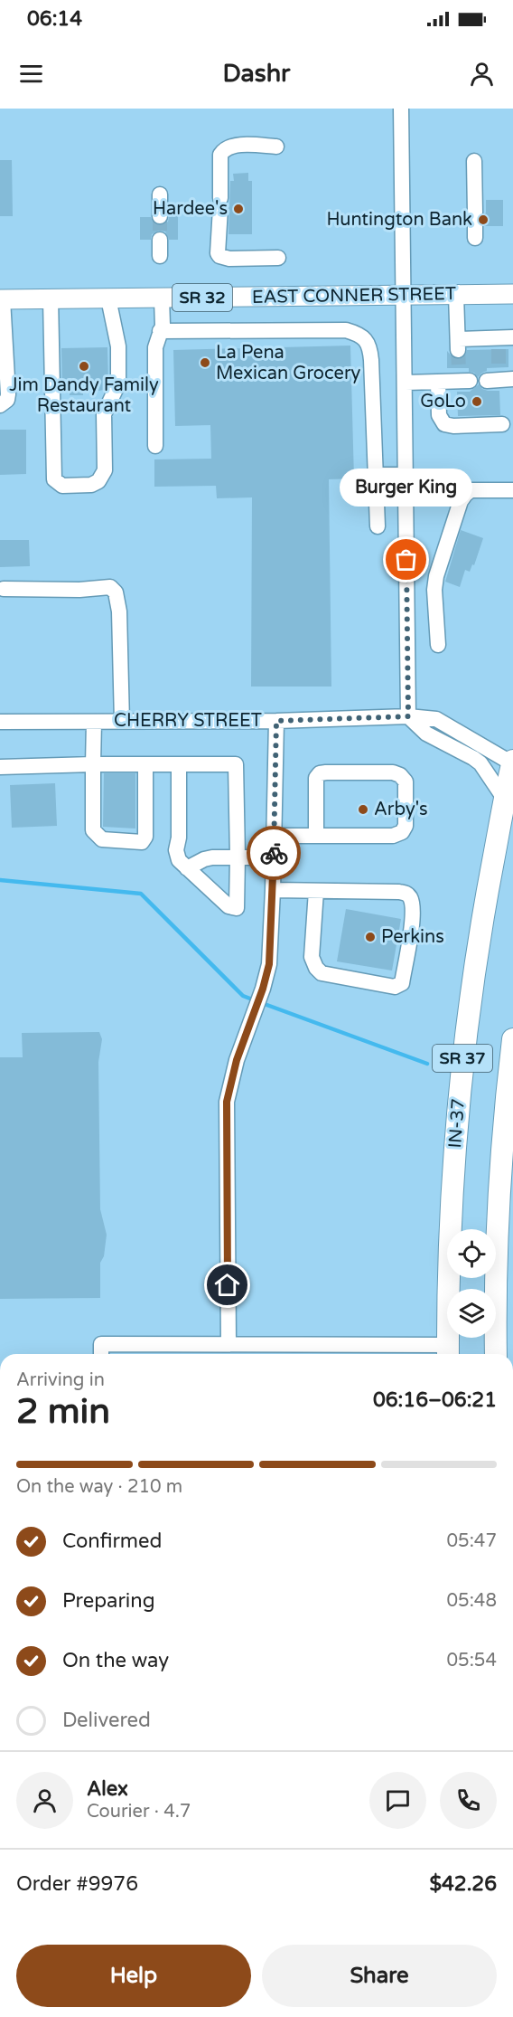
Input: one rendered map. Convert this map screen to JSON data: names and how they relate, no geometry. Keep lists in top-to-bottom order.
{
  "streets": {
    "highway": ["SR 37", "IN-37"],
    "main road": ["EAST CONNER STREET", "SR 32"],
    "street": ["CHERRY STREET"]
  },
  "crossings": [
    ["CHERRY STREET", "IN-37"]
  ],
  "places": [
    "Hardee's",
    "Huntington Bank",
    "La Pena Mexican Grocery",
    "Jim Dandy Family Restaurant",
    "GoLo",
    "Burger King",
    "Arby's",
    "Perkins"
  ],
  "page": {
    "status": "06:14",
    "header": "Dashr",
    "bubble": "Burger King",
    "heading": ["2 min", "Arriving in", "06:16–06:21"],
    "panel": [
      "Alex",
      "Courier · 4.7",
      "Order #9976",
      "$42.26"
    ],
    "bar": "On the way · 210 m",
    "list": [
      ["Confirmed", "05:47"],
      ["Preparing", "05:48"],
      ["On the way", "05:54"],
      "Delivered"
    ],
    "buttons": ["Help", "Share"]
  }
}
